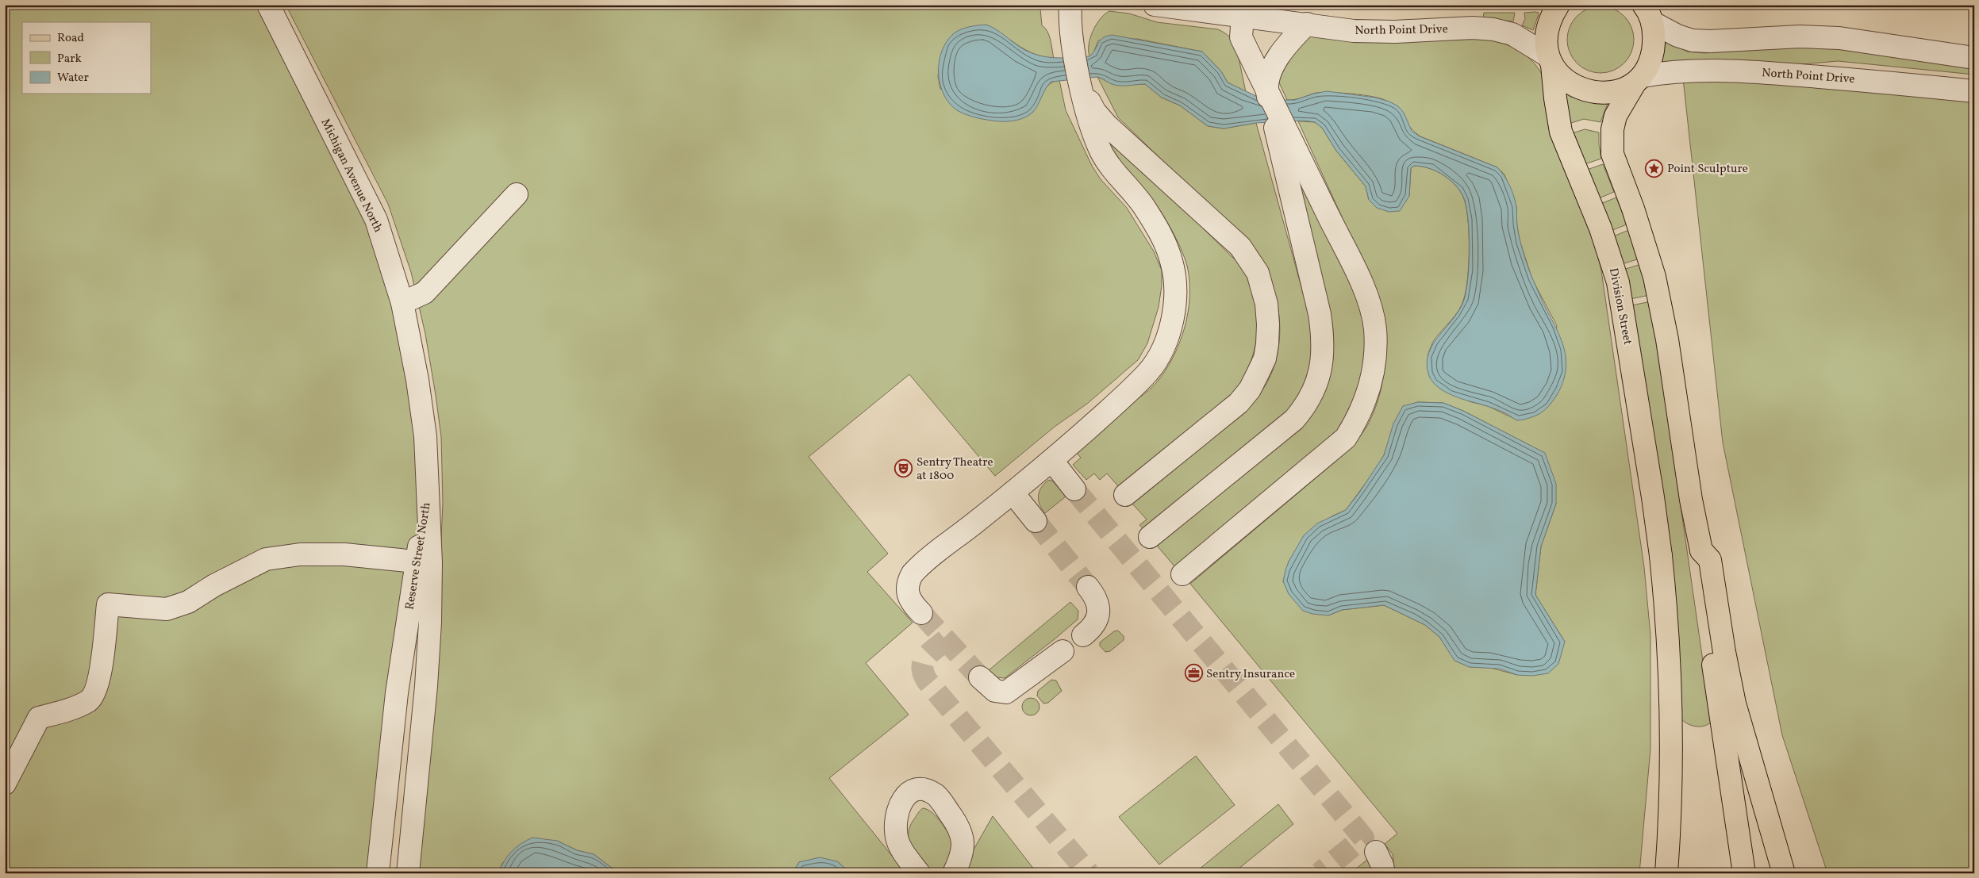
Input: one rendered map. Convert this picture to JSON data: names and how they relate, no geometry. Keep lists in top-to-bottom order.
{
  "streets": {
    "main road": ["Division Street"],
    "street": ["North Point Drive", "Michigan Avenue North", "Reserve Street North"]
  },
  "crossings": [
    ["North Point Drive", "Division Street"],
    ["Michigan Avenue North", "Reserve Street North"]
  ],
  "places": {
    "place": ["Point Sculpture"],
    "theatre": ["Sentry Theatre at 1800"],
    "office": ["Sentry Insurance"]
  },
  "legend": ["Road", "Park", "Water"]
}
